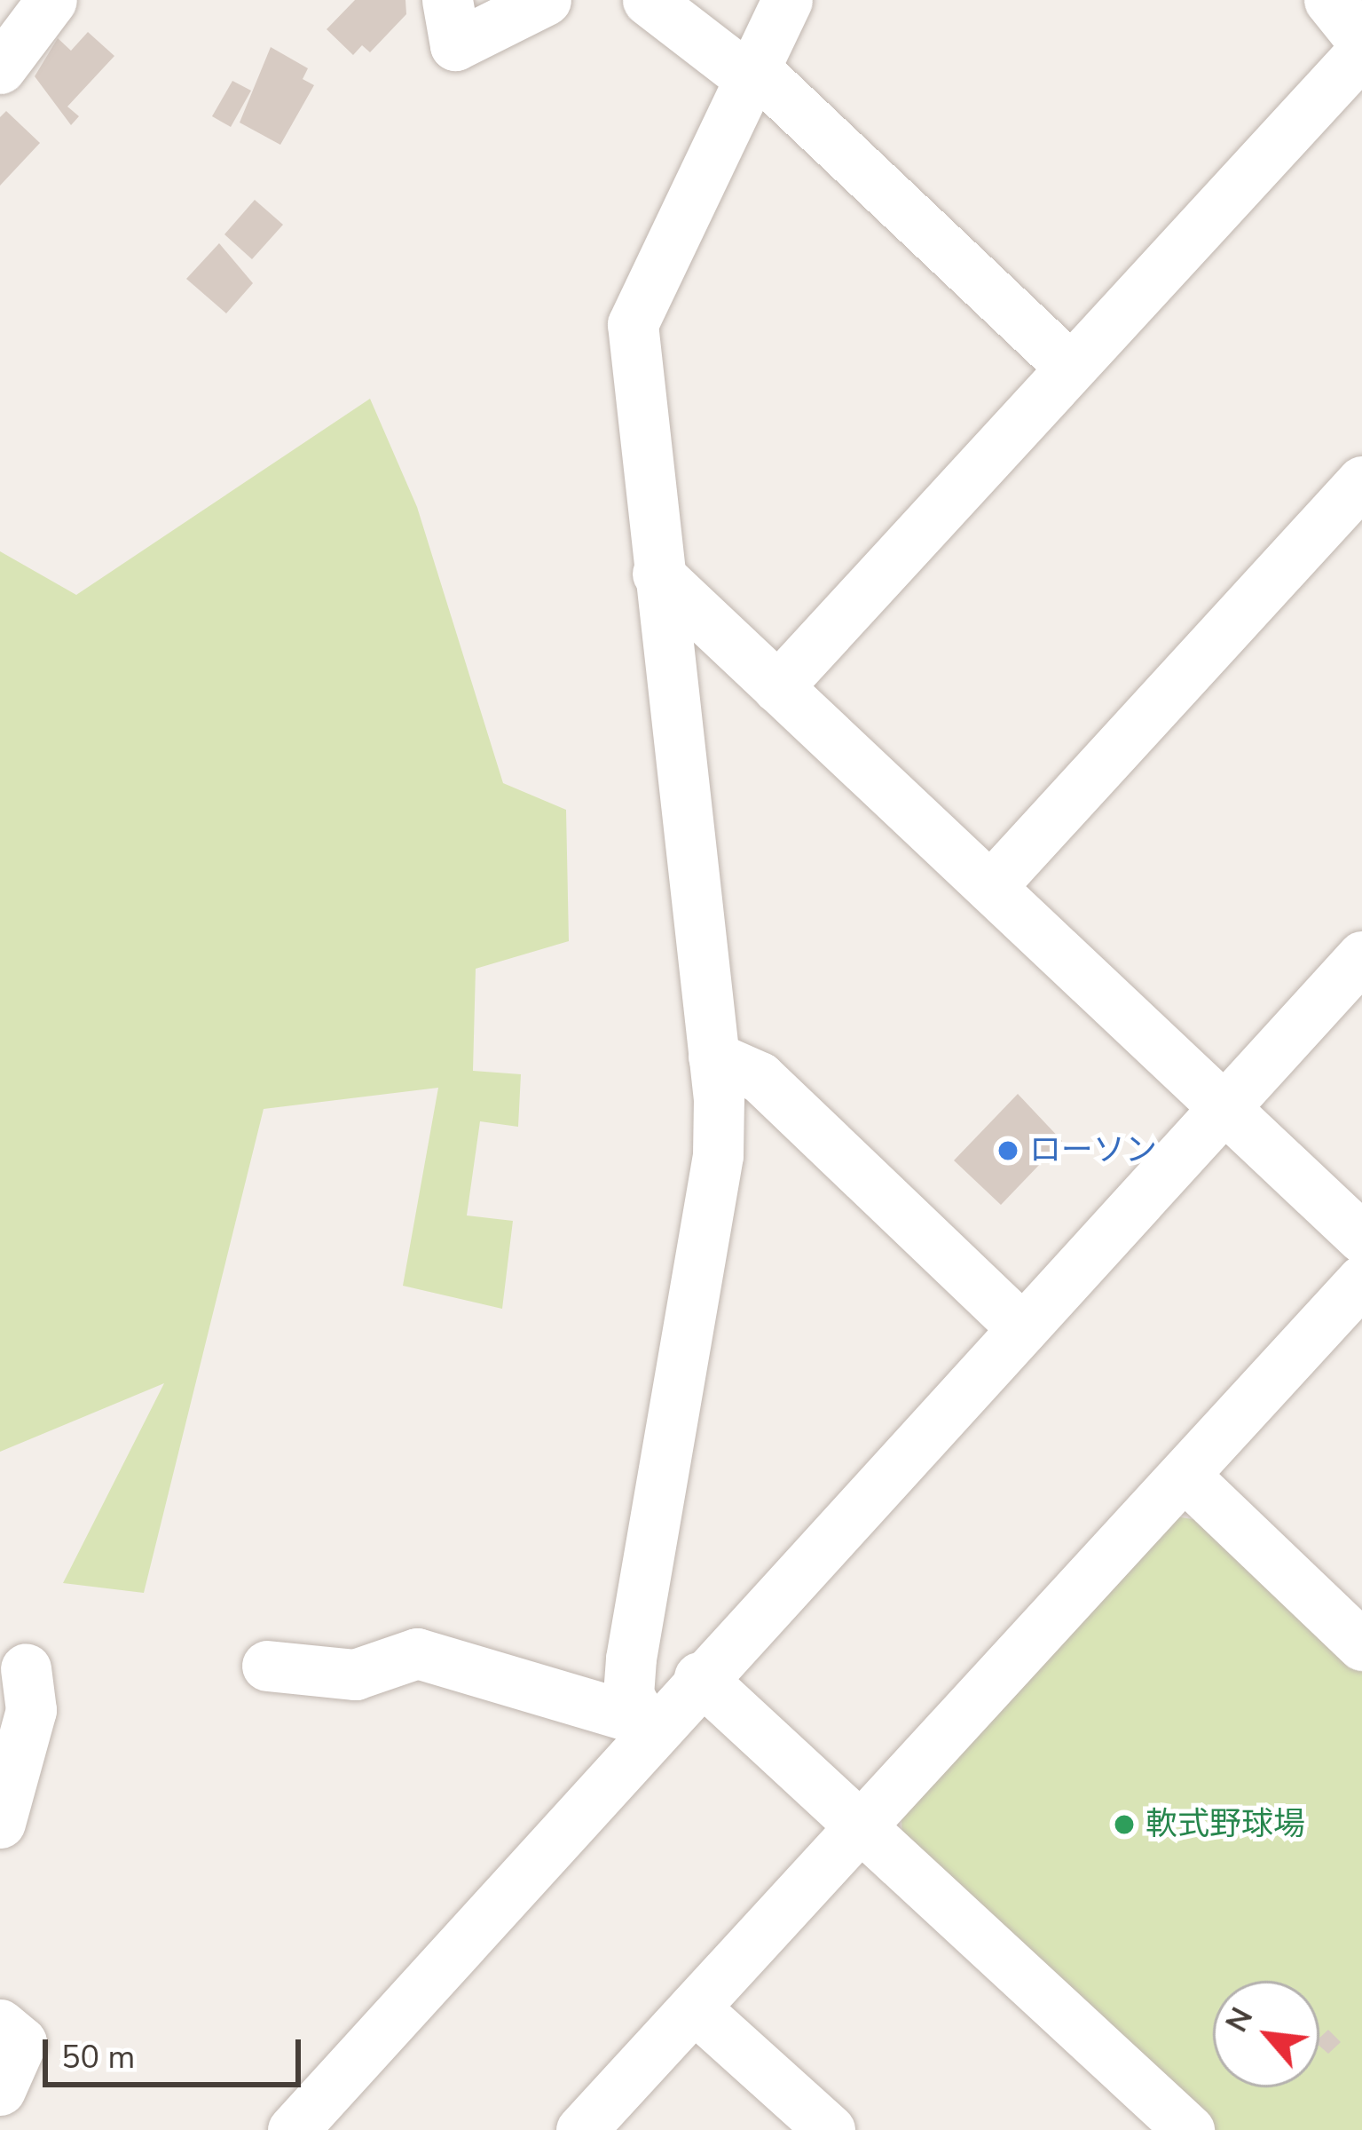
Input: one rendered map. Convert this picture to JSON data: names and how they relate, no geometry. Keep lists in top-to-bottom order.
{
  "places": ["ローソン", "軟式野球場"],
  "scale_bar": "50 m",
  "north": "top left"
}
